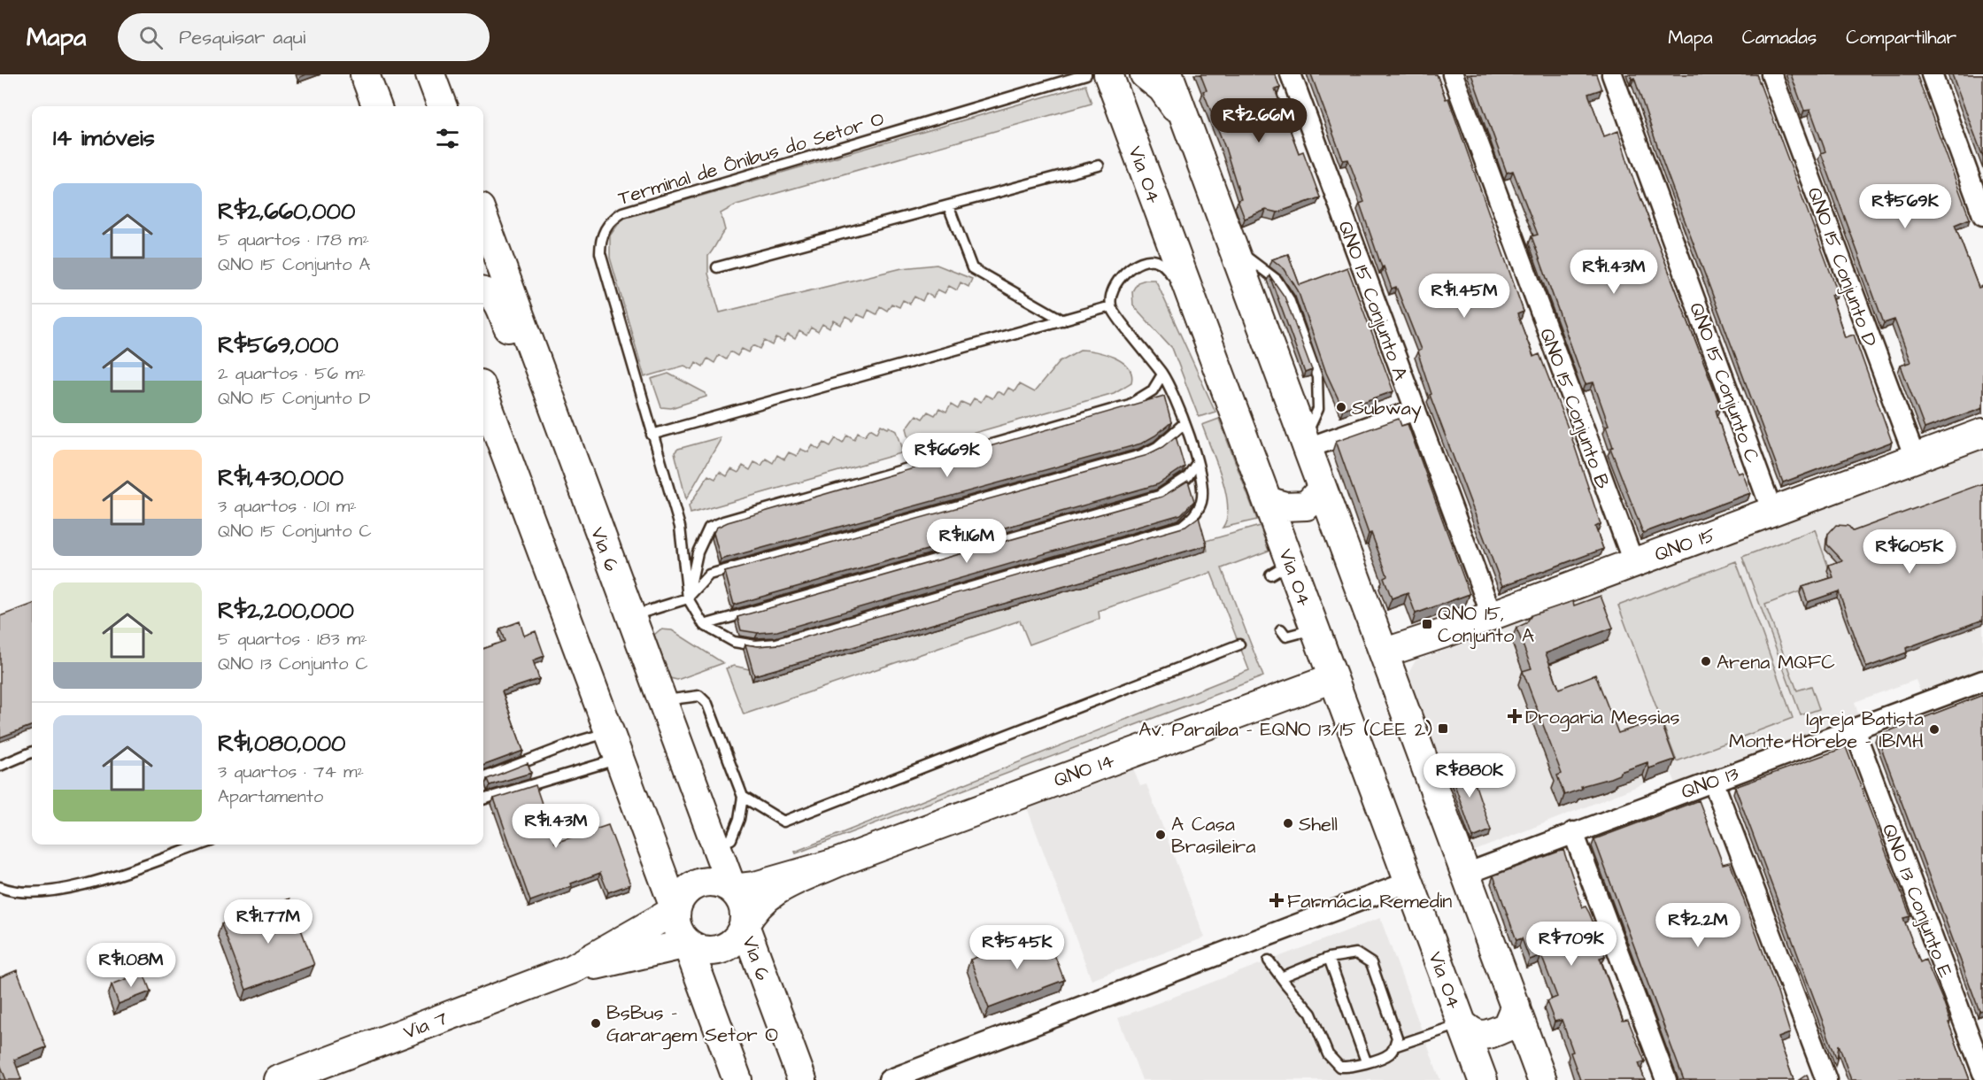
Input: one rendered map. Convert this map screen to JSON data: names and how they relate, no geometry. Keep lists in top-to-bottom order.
{
  "streets": {
    "main road": [
      "Via O4",
      "QNO 15",
      "Via 6",
      "QNO 14",
      "Via 7"
    ],
    "street": [
      "QNO 15 Conjunto D",
      "QNO 15 Conjunto A",
      "QNO 15 Conjunto C",
      "QNO 15 Conjunto B",
      "QNO 13",
      "QNO 13 Conjunto E"
    ],
    "lane": ["Terminal de Ônibus do Setor O"]
  },
  "crossings": [
    ["Via O4", "QNO 14"],
    ["QNO 15 Conjunto D", "QNO 15"],
    ["QNO 15 Conjunto A", "QNO 15"],
    ["QNO 15 Conjunto C", "QNO 15"],
    ["QNO 15 Conjunto B", "QNO 15"],
    ["Via 6", "QNO 14"],
    ["Via 6", "Via 7"],
    ["QNO 14", "Via 7"],
    ["QNO 13", "QNO 13 Conjunto E"]
  ],
  "places": {
    "other": [
      "Subway",
      "Arena MQFC",
      "Igreja Batista Monte Horebe - IBMH",
      "Shell",
      "A Casa Brasileira",
      "BsBus - Garargem Setor O"
    ],
    "transit": ["QNO 15, Conjunto A", "Av. Paraíba - EQNO 13/15 (CEE 2)"],
    "health": ["Drogaria Messias", "Farmácia Remedin"]
  },
  "page": {
    "header": "Mapa",
    "search": "Pesquisar aqui",
    "nav": ["Mapa", "Camadas", "Compartilhar"],
    "price": [
      "R$2.66M",
      "R$569K",
      "R$1.43M",
      "R$1.45M",
      "R$669K",
      "R$1.16M",
      "R$605K",
      "R$880K",
      "R$1.43M",
      "R$1.77M",
      "R$2.2M",
      "R$709K",
      "R$545K",
      "R$1.08M"
    ],
    "heading": "14 imóveis",
    "list": [
      {
        "name": "R$2,660,000",
        "note": "5 quartos · 178 m² · QNO 15 Conjunto A"
      },
      {
        "name": "R$569,000",
        "note": "2 quartos · 56 m² · QNO 15 Conjunto D"
      },
      {
        "name": "R$1,430,000",
        "note": "3 quartos · 101 m² · QNO 15 Conjunto C"
      },
      {
        "name": "R$2,200,000",
        "note": "5 quartos · 183 m² · QNO 13 Conjunto C"
      },
      {
        "name": "R$1,080,000",
        "note": "3 quartos · 74 m² · Apartamento"
      }
    ]
  }
}
